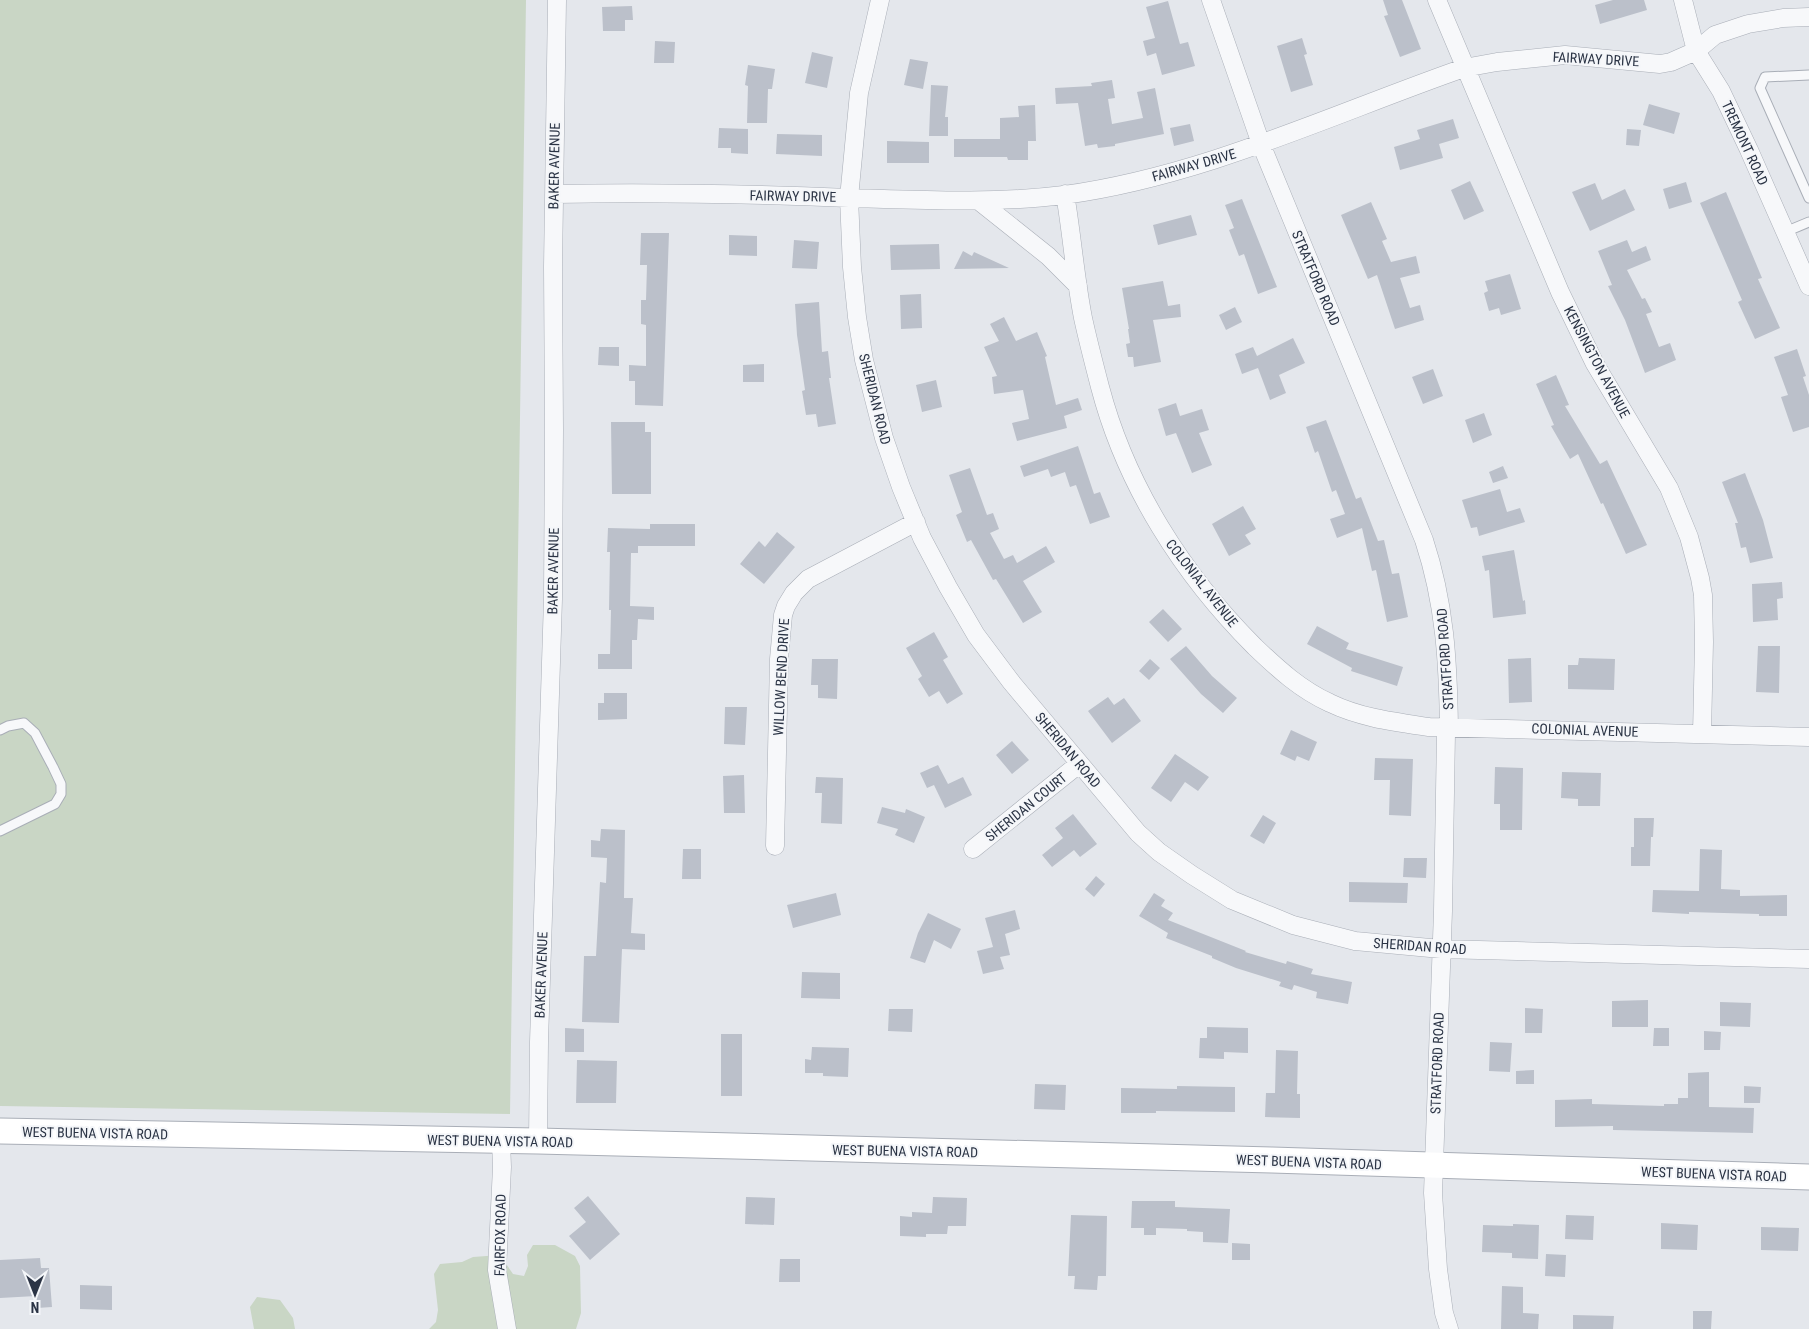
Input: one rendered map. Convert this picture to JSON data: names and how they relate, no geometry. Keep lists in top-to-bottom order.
{
  "streets": {
    "street": [
      "FAIRWAY DRIVE",
      "TREMONT ROAD",
      "BAKER AVENUE",
      "STRATFORD ROAD",
      "KENSINGTON AVENUE",
      "SHERIDAN ROAD",
      "COLONIAL AVENUE",
      "WILLOW BEND DRIVE",
      "SHERIDAN COURT",
      "WEST BUENA VISTA ROAD",
      "FAIRFOX ROAD"
    ]
  },
  "crossings": [
    ["FAIRWAY DRIVE", "TREMONT ROAD"],
    ["FAIRWAY DRIVE", "BAKER AVENUE"],
    ["FAIRWAY DRIVE", "STRATFORD ROAD"],
    ["FAIRWAY DRIVE", "KENSINGTON AVENUE"],
    ["FAIRWAY DRIVE", "SHERIDAN ROAD"],
    ["FAIRWAY DRIVE", "COLONIAL AVENUE"],
    ["BAKER AVENUE", "WEST BUENA VISTA ROAD"],
    ["STRATFORD ROAD", "SHERIDAN ROAD"],
    ["STRATFORD ROAD", "COLONIAL AVENUE"],
    ["STRATFORD ROAD", "WEST BUENA VISTA ROAD"],
    ["KENSINGTON AVENUE", "COLONIAL AVENUE"],
    ["SHERIDAN ROAD", "WILLOW BEND DRIVE"],
    ["SHERIDAN ROAD", "SHERIDAN COURT"],
    ["WEST BUENA VISTA ROAD", "FAIRFOX ROAD"]
  ],
  "north": "bottom"
}
